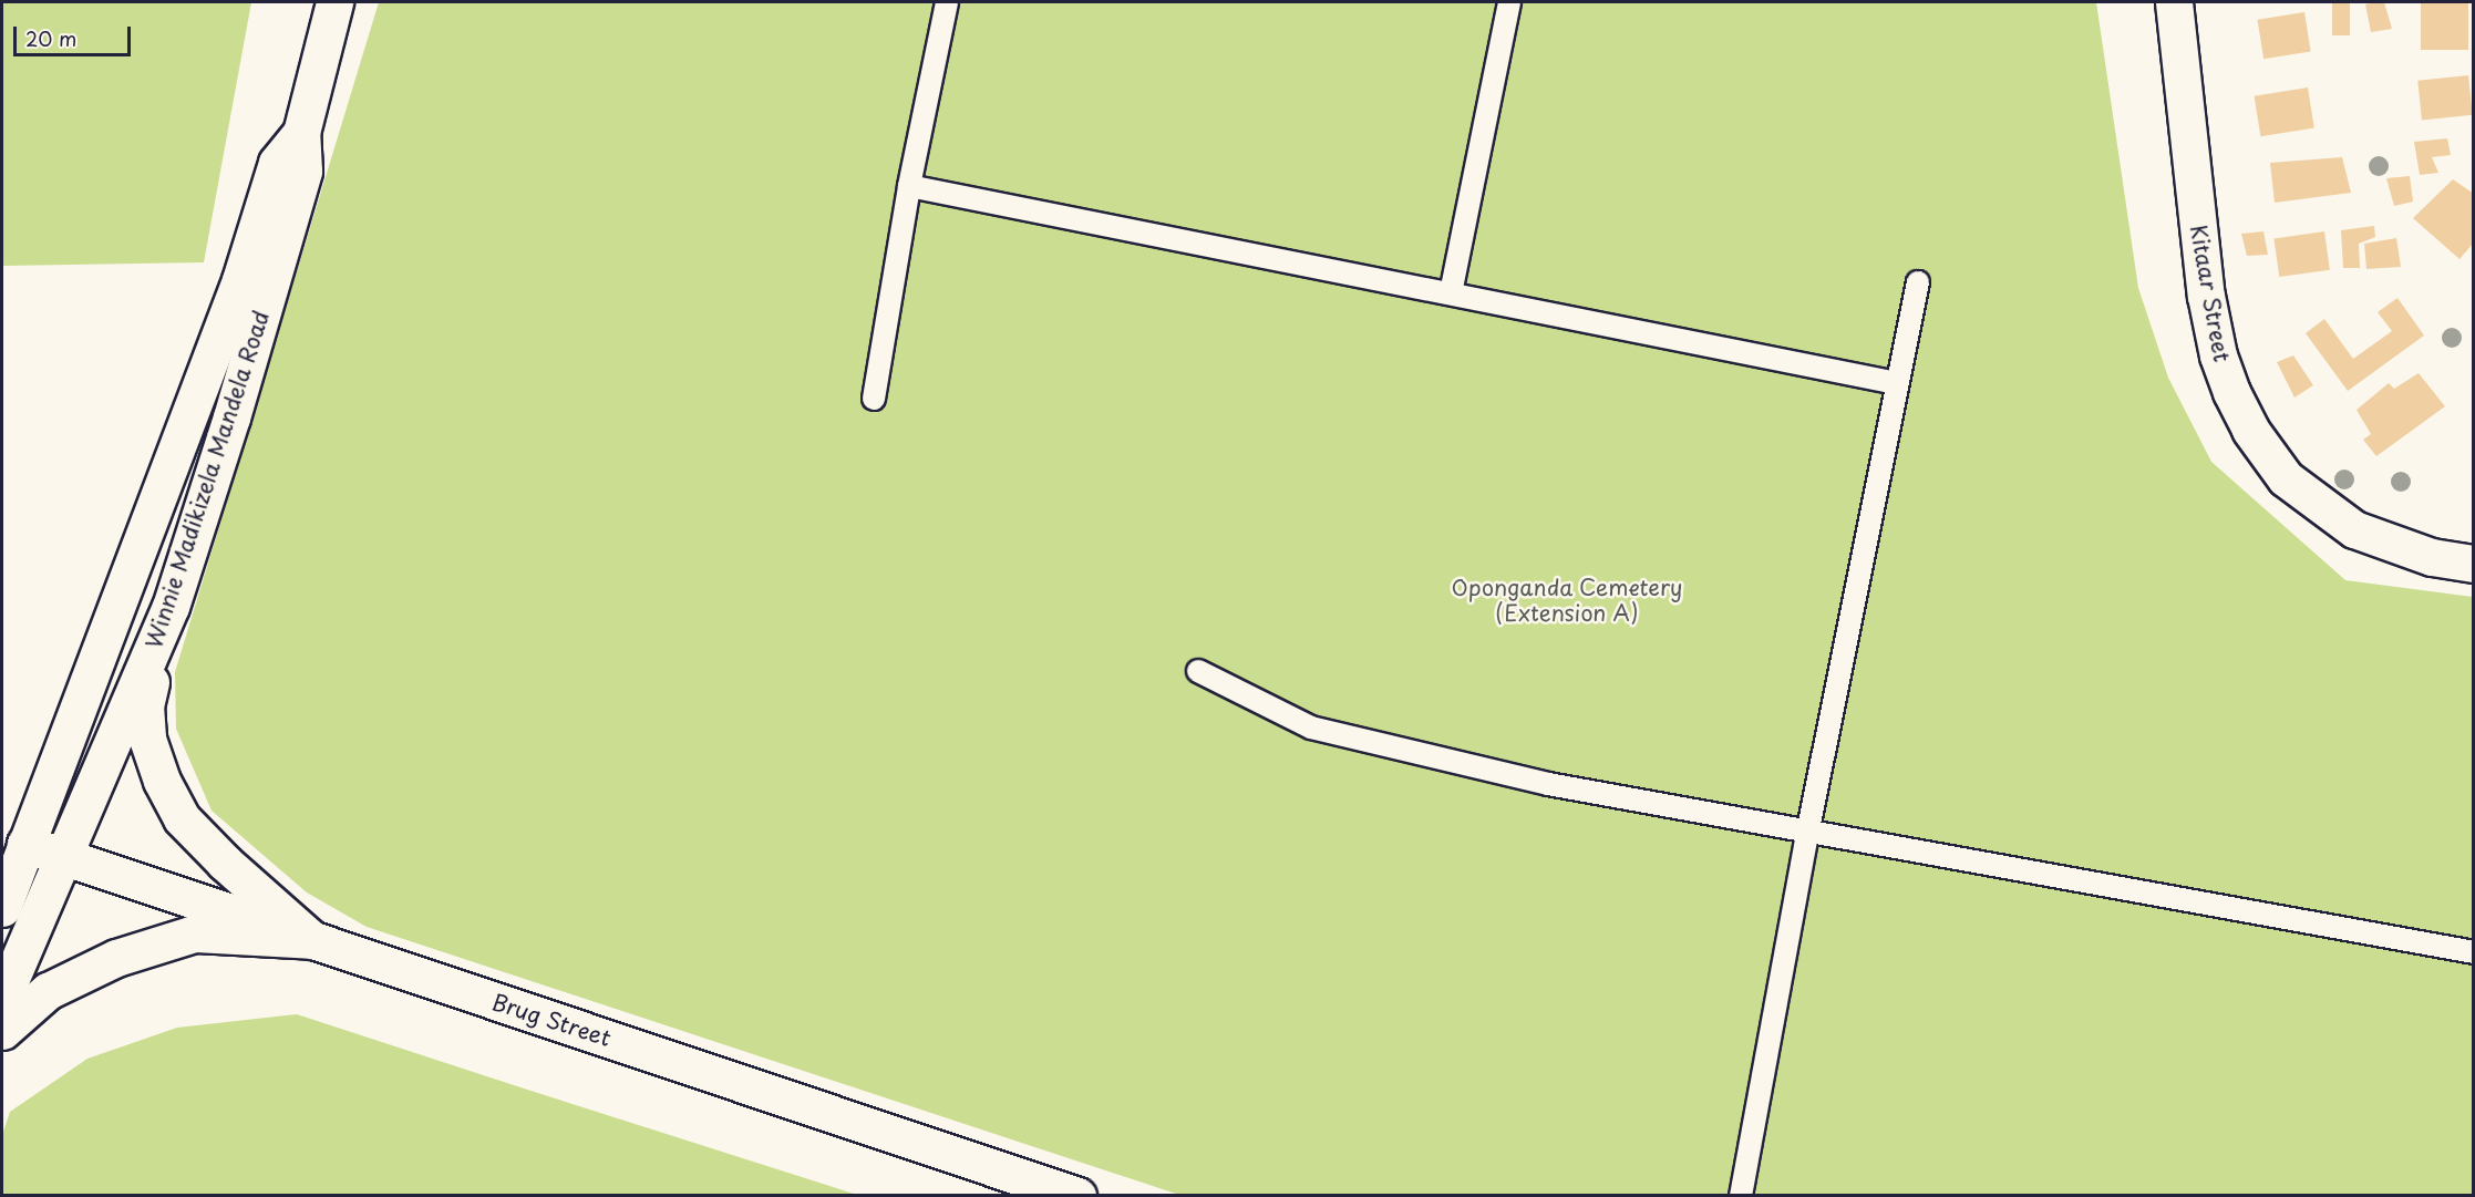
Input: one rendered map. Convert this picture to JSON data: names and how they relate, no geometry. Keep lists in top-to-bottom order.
{
  "streets": {
    "main road": ["Kitaar Street", "Winnie Madikizela Mandela Road", "Brug Street"]
  },
  "crossings": [
    ["Winnie Madikizela Mandela Road", "Brug Street"]
  ],
  "parks": ["Oponganda Cemetery (Extension A)"],
  "scale_bar": "20 m"
}
